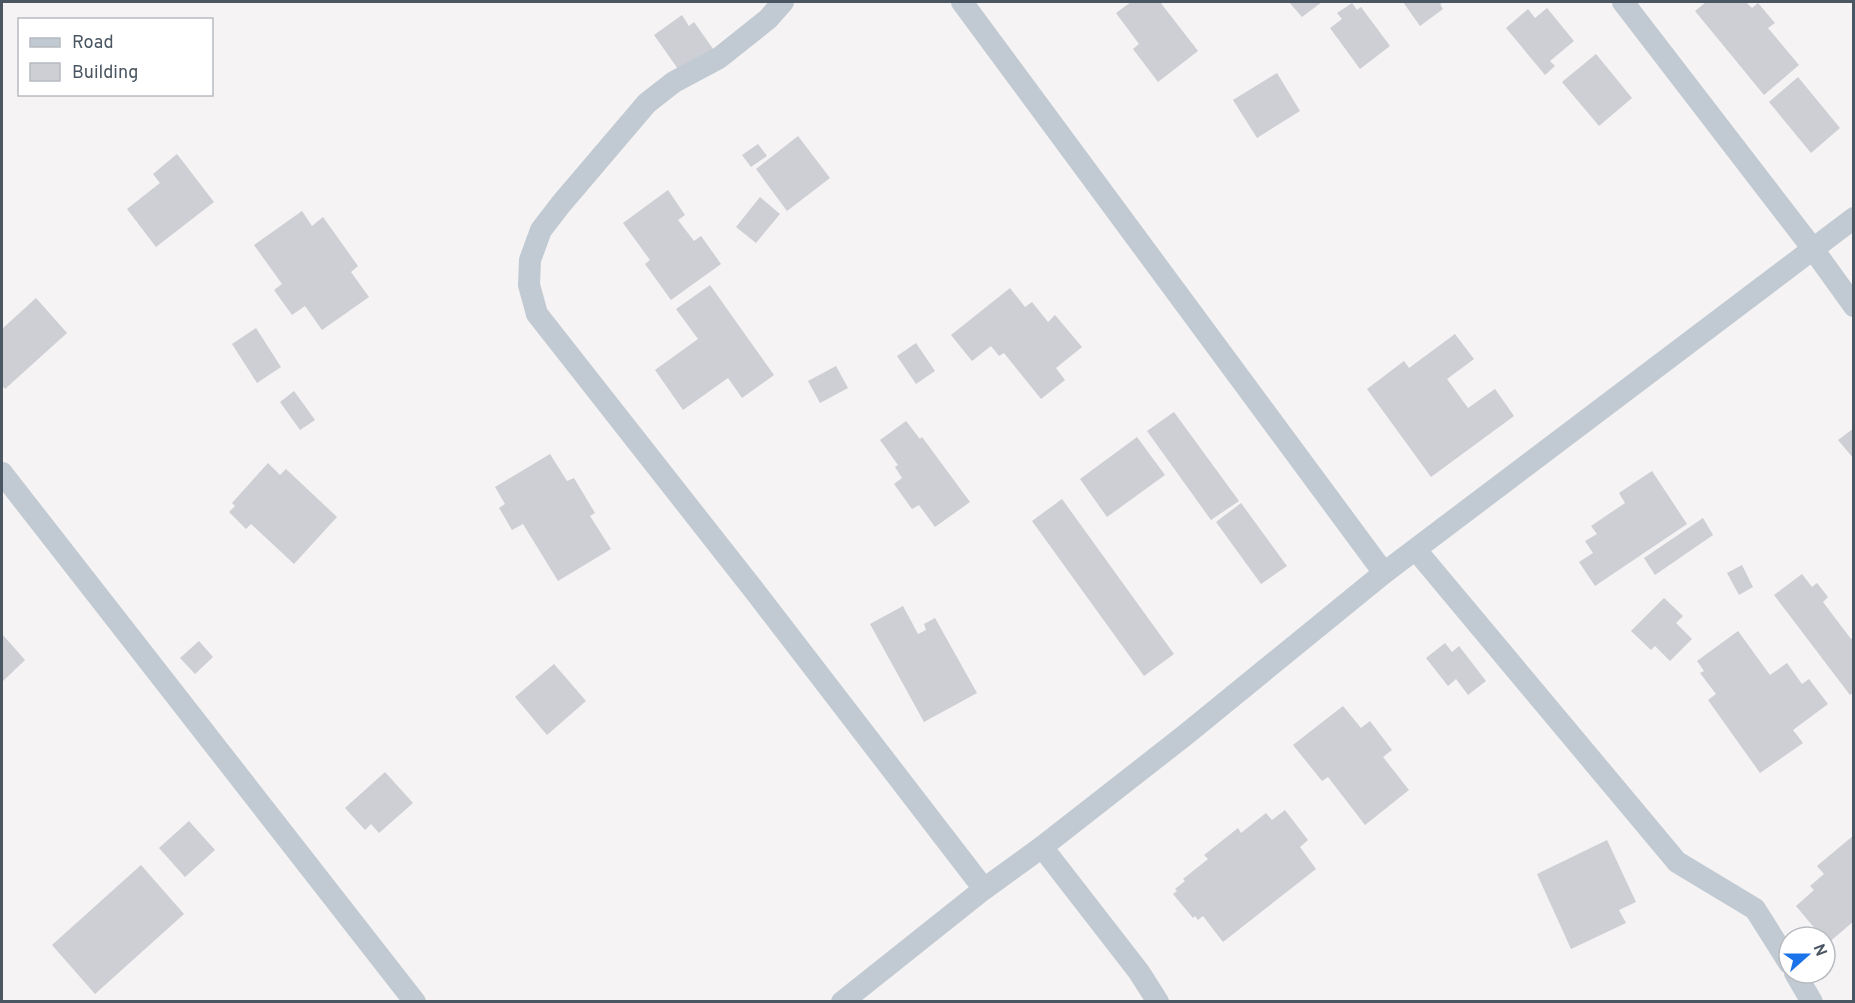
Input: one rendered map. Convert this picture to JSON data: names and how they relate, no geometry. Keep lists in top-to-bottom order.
{
  "legend": ["Road", "Building"],
  "north": "right"
}
